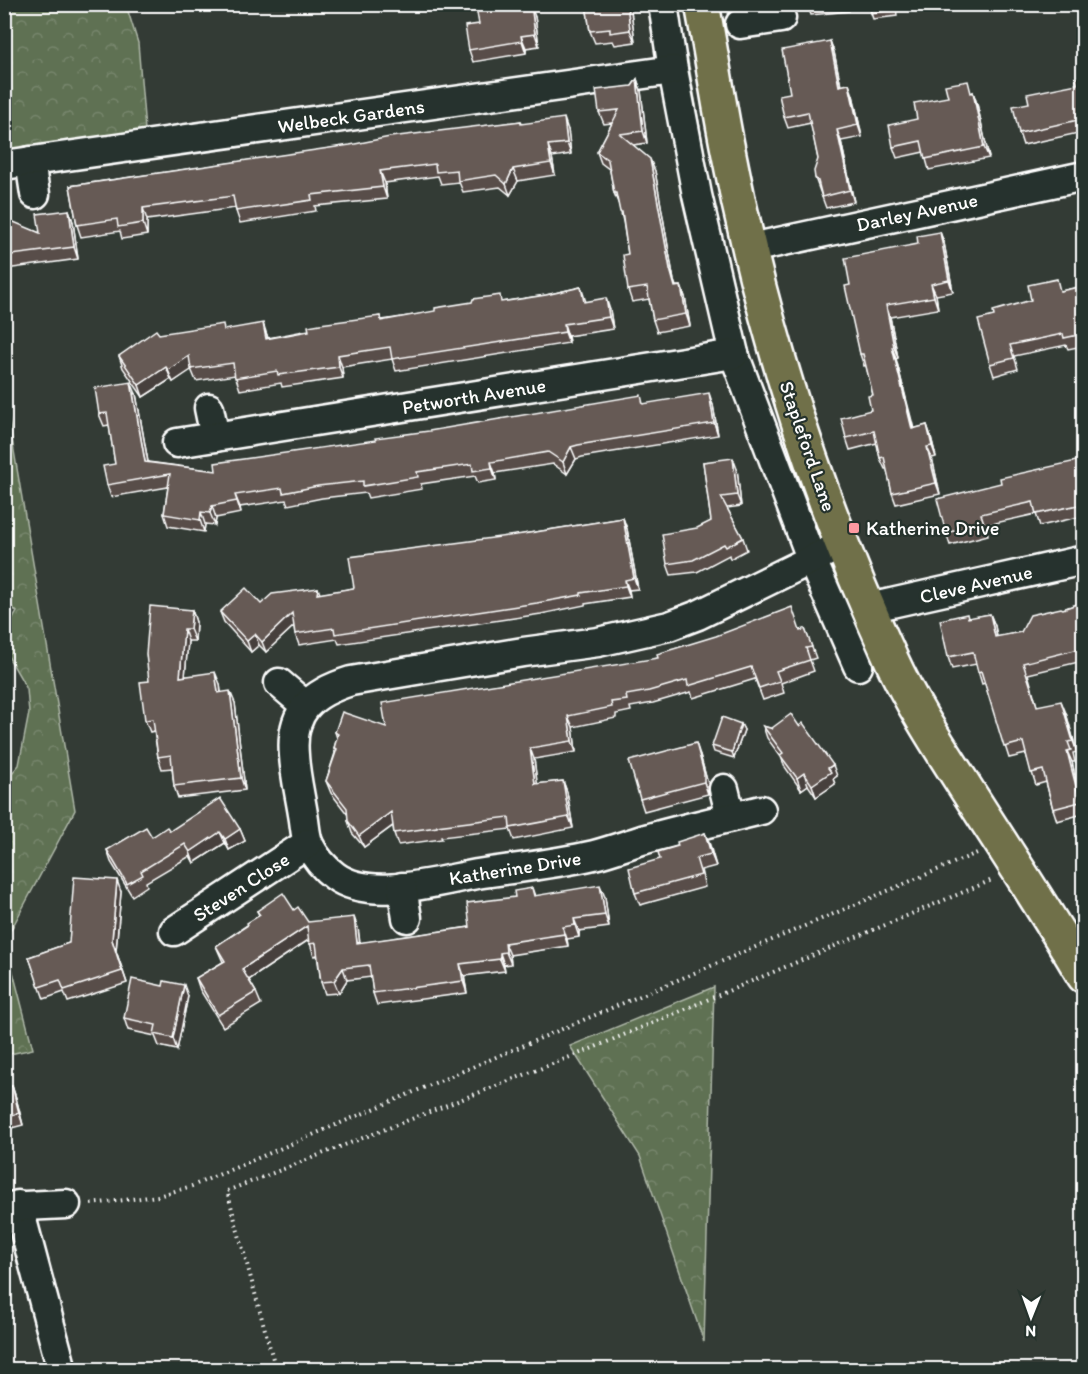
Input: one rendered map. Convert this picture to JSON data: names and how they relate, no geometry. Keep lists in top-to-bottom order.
{
  "streets": {
    "main road": ["Stapleford Lane"],
    "street": [
      "Welbeck Gardens",
      "Darley Avenue",
      "Petworth Avenue",
      "Cleve Avenue",
      "Katherine Drive",
      "Steven Close"
    ]
  },
  "crossings": [
    ["Welbeck Gardens", "Stapleford Lane"],
    ["Darley Avenue", "Stapleford Lane"],
    ["Petworth Avenue", "Stapleford Lane"],
    ["Stapleford Lane", "Cleve Avenue"],
    ["Katherine Drive", "Steven Close"]
  ],
  "places": {
    "transit": ["Katherine Drive"]
  },
  "north": "bottom"
}
